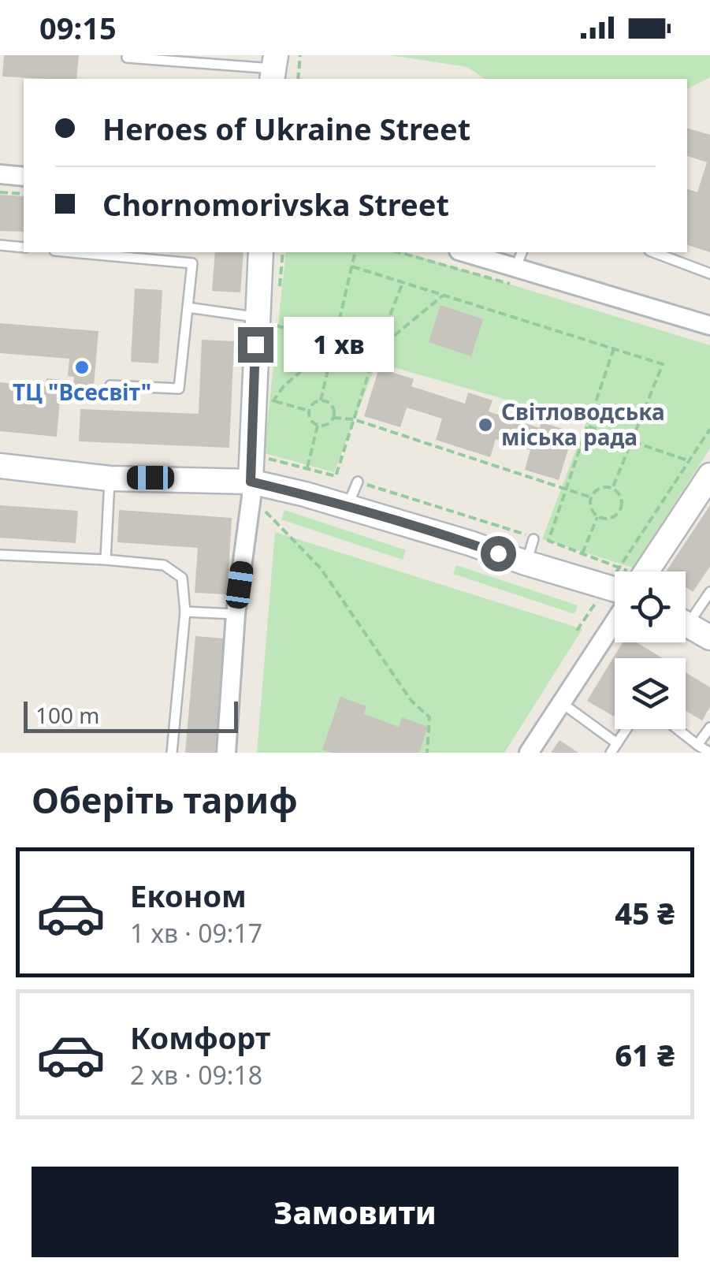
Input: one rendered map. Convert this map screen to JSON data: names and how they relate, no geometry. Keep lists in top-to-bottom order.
{
  "places": ["ТЦ \"Всесвіт\"", "Світловодська міська рада"],
  "scale_bar": "100 m",
  "page": {
    "status": "09:15",
    "banner": ["Heroes of Ukraine Street", "Chornomorivska Street"],
    "bubble": "1 хв",
    "scale": "100 m",
    "heading": "Оберіть тариф",
    "list": [
      {
        "name": "Економ",
        "note": "1 хв · 09:17",
        "value": "45 ₴"
      },
      {
        "name": "Комфорт",
        "note": "2 хв · 09:18",
        "value": "61 ₴"
      }
    ],
    "buttons": "Замовити"
  }
}
